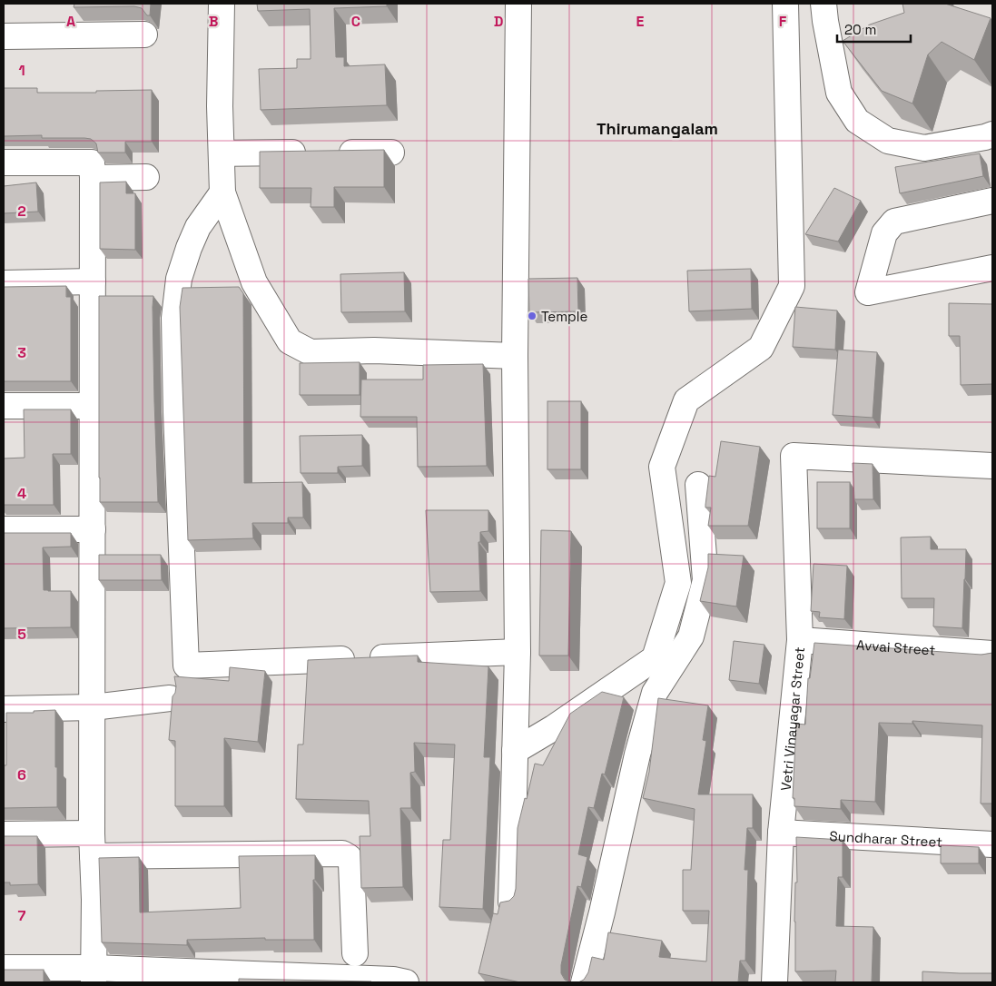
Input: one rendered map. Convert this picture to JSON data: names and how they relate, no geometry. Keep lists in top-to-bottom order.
{
  "streets": {
    "street": ["Avvai Street", "Vetri Vinayagar Street", "Sundharar Street"]
  },
  "crossings": [
    ["Avvai Street", "Vetri Vinayagar Street"],
    ["Vetri Vinayagar Street", "Sundharar Street"]
  ],
  "districts": ["Thirumangalam"],
  "places": ["Temple"],
  "scale_bar": "20 m",
  "grid": {
    "columns": [
      "A",
      "B",
      "C",
      "D",
      "E",
      "F"
    ],
    "rows": [
      "1",
      "2",
      "3",
      "4",
      "5",
      "6",
      "7"
    ]
  }
}
